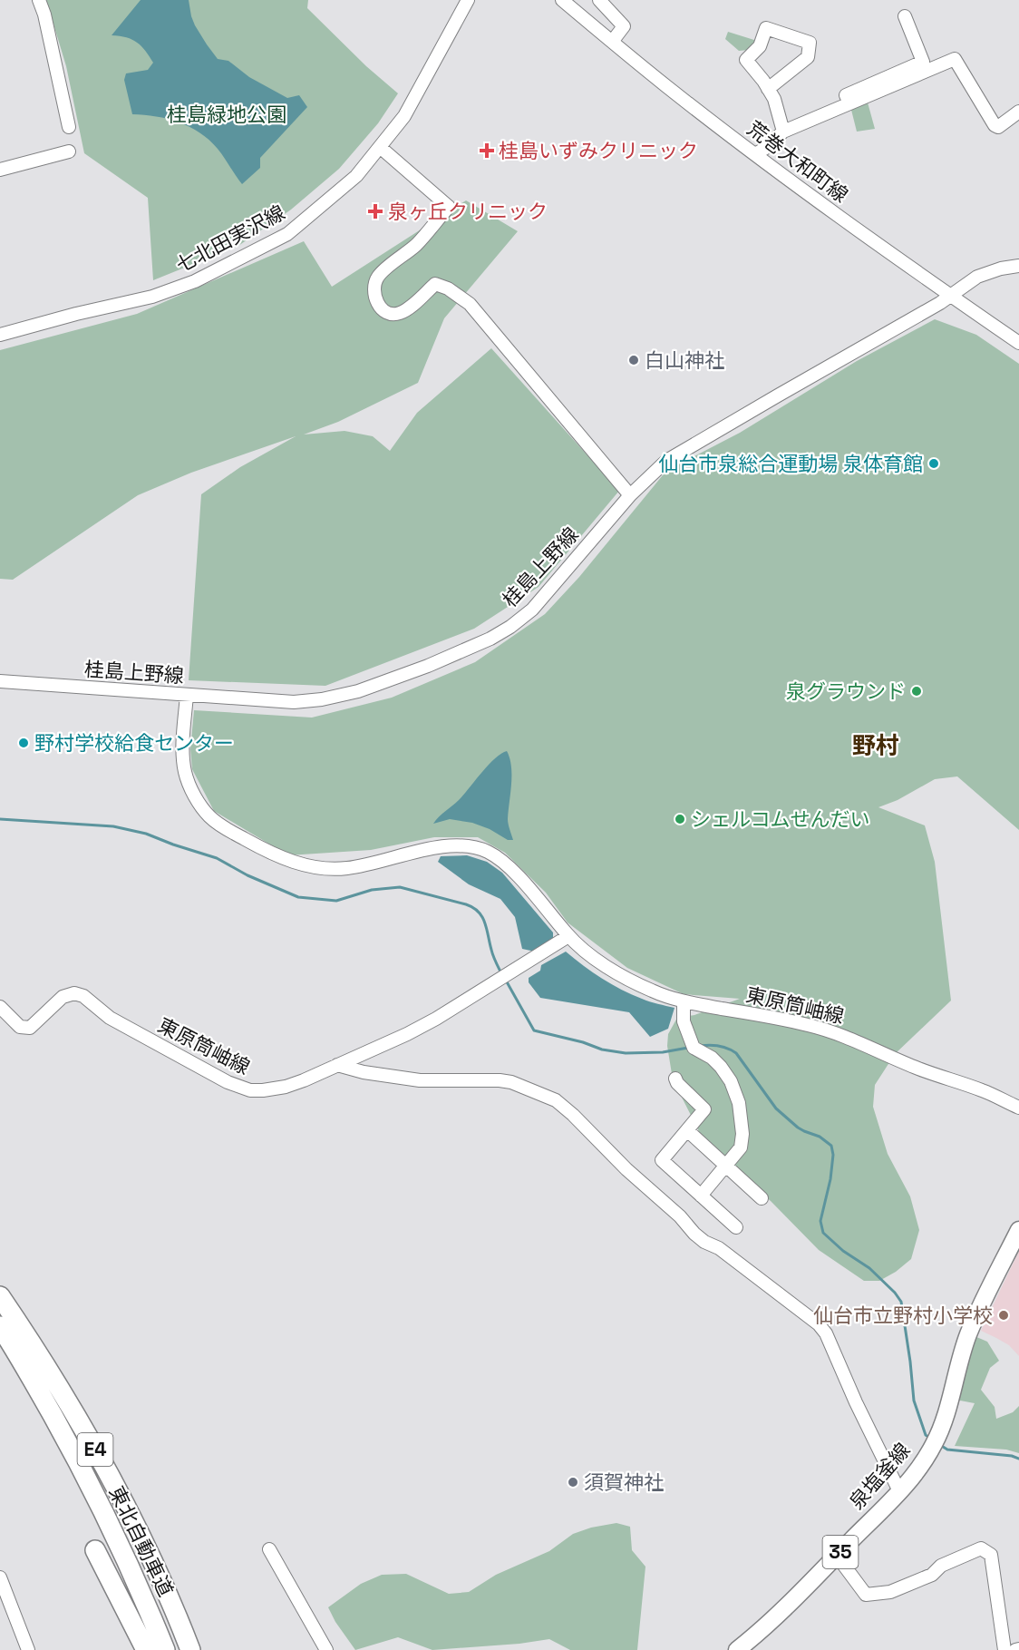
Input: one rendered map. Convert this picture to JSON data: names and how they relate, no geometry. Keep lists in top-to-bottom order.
{
  "streets": {
    "highway": ["E4", "東北自動車道"],
    "main road": ["泉塩釜線", "35"],
    "street": [
      "荒巻大和町線",
      "七北田実沢線",
      "桂島上野線",
      "東原筒岫線"
    ]
  },
  "crossings": [
    ["荒巻大和町線", "桂島上野線"],
    ["桂島上野線", "東原筒岫線"]
  ],
  "districts": ["野村"],
  "parks": ["桂島緑地公園"],
  "places": {
    "health": ["桂島いずみクリニック", "泉ヶ丘クリニック"],
    "other": [
      "白山神社",
      "仙台市泉総合運動場 泉体育館",
      "泉グラウンド",
      "野村学校給食センター",
      "シェルコムせんだい",
      "仙台市立野村小学校",
      "須賀神社"
    ]
  }
}
